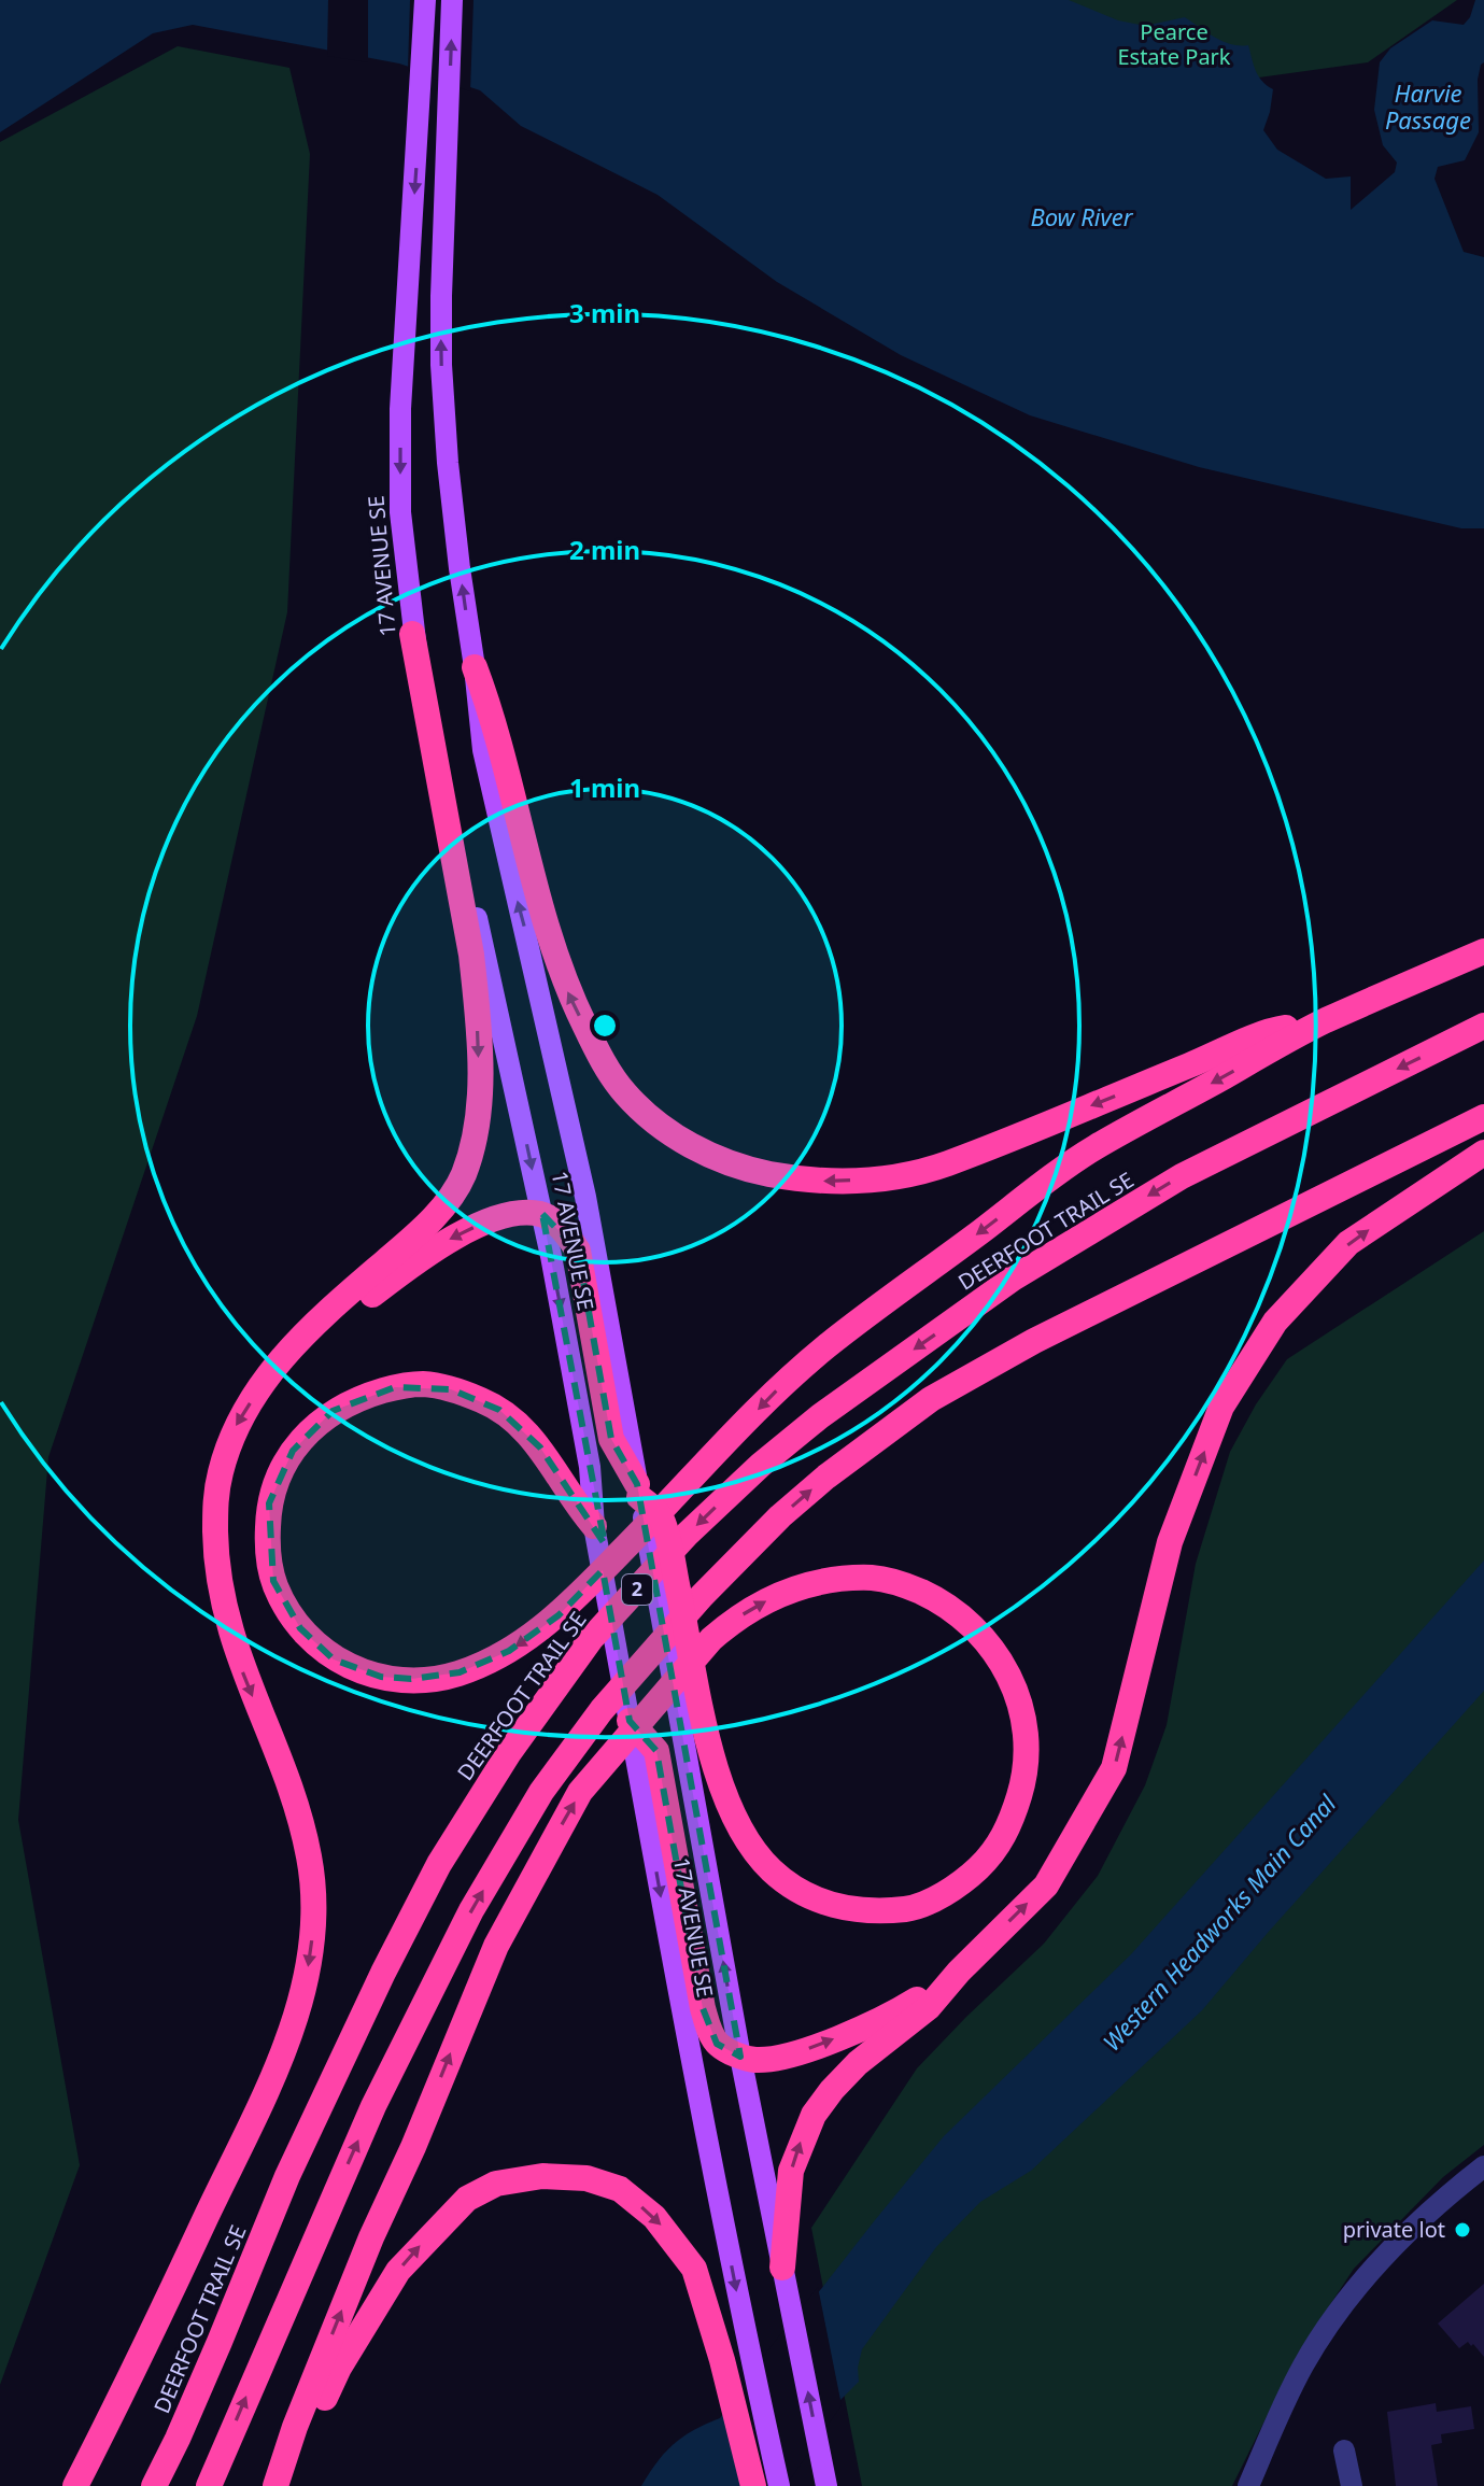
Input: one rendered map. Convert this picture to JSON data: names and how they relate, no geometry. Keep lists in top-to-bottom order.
{
  "streets": {
    "highway": ["DEERFOOT TRAIL SE", "2"],
    "main road": ["17 AVENUE SE"]
  },
  "water": ["Harvie Passage", "Bow River", "Western Headworks Main Canal"],
  "parks": ["Pearce Estate Park"],
  "places": ["private lot"],
  "rings": ["3 min", "2 min", "1 min"]
}
